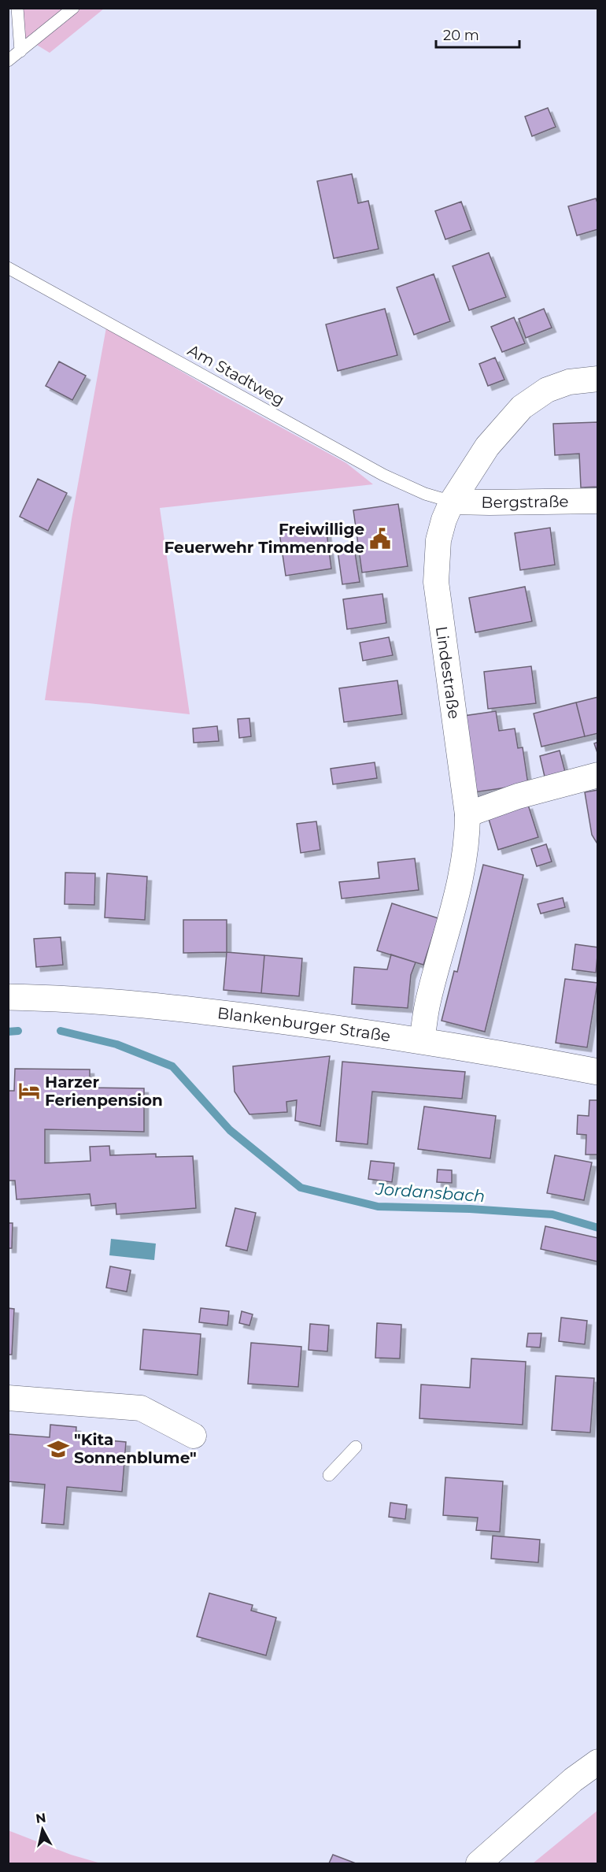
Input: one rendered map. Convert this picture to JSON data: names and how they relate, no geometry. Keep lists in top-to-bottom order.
{
  "streets": {
    "main road": ["Blankenburger Straße"],
    "street": ["Bergstraße", "Lindestraße"],
    "lane": ["Am Stadtweg"]
  },
  "crossings": [
    ["Am Stadtweg", "Bergstraße"],
    ["Am Stadtweg", "Lindestraße"],
    ["Bergstraße", "Lindestraße"],
    ["Lindestraße", "Blankenburger Straße"]
  ],
  "water": ["Jordansbach"],
  "places": {
    "public building": ["Freiwillige Feuerwehr Timmenrode"],
    "hotel": ["Harzer Ferienpension"],
    "school or university": ["\"Kita Sonnenblume\""]
  },
  "scale_bar": "20 m",
  "north": "top"
}
